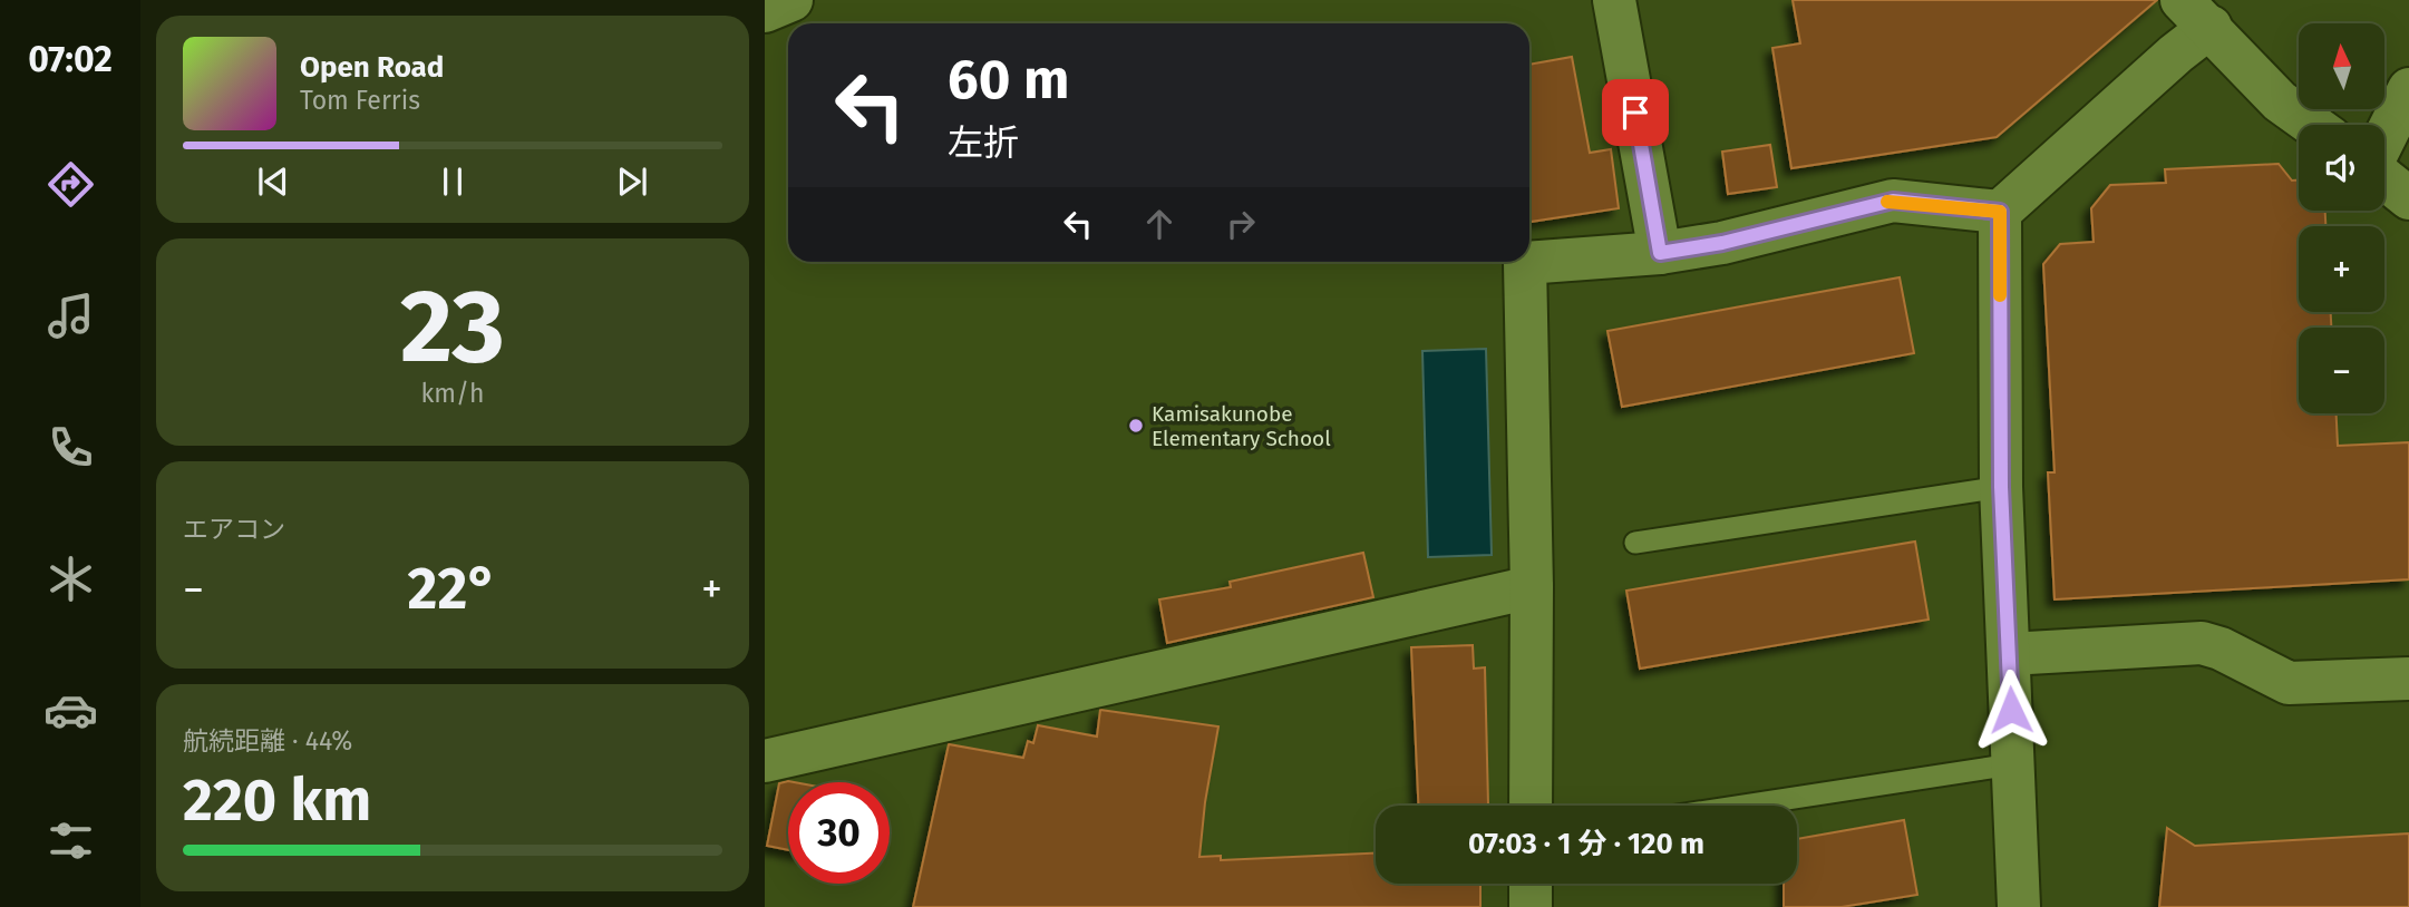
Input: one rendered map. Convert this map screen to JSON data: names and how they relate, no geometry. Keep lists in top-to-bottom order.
{
  "places": ["Kamisakunobe Elementary School"],
  "north": "top",
  "page": {
    "tabs": "07:02",
    "map_buttons": ["+", "−"],
    "turn": ["60 m", "左折"],
    "song": ["Open Road", "Tom Ferris"],
    "tile": [
      ["23", "km/h"],
      "エアコン",
      ["航続距離 · 44%", "220 km"]
    ],
    "heat": ["−", "22°", "+"],
    "limit": "30",
    "trip": "07:03 · 1 分 · 120 m"
  }
}
